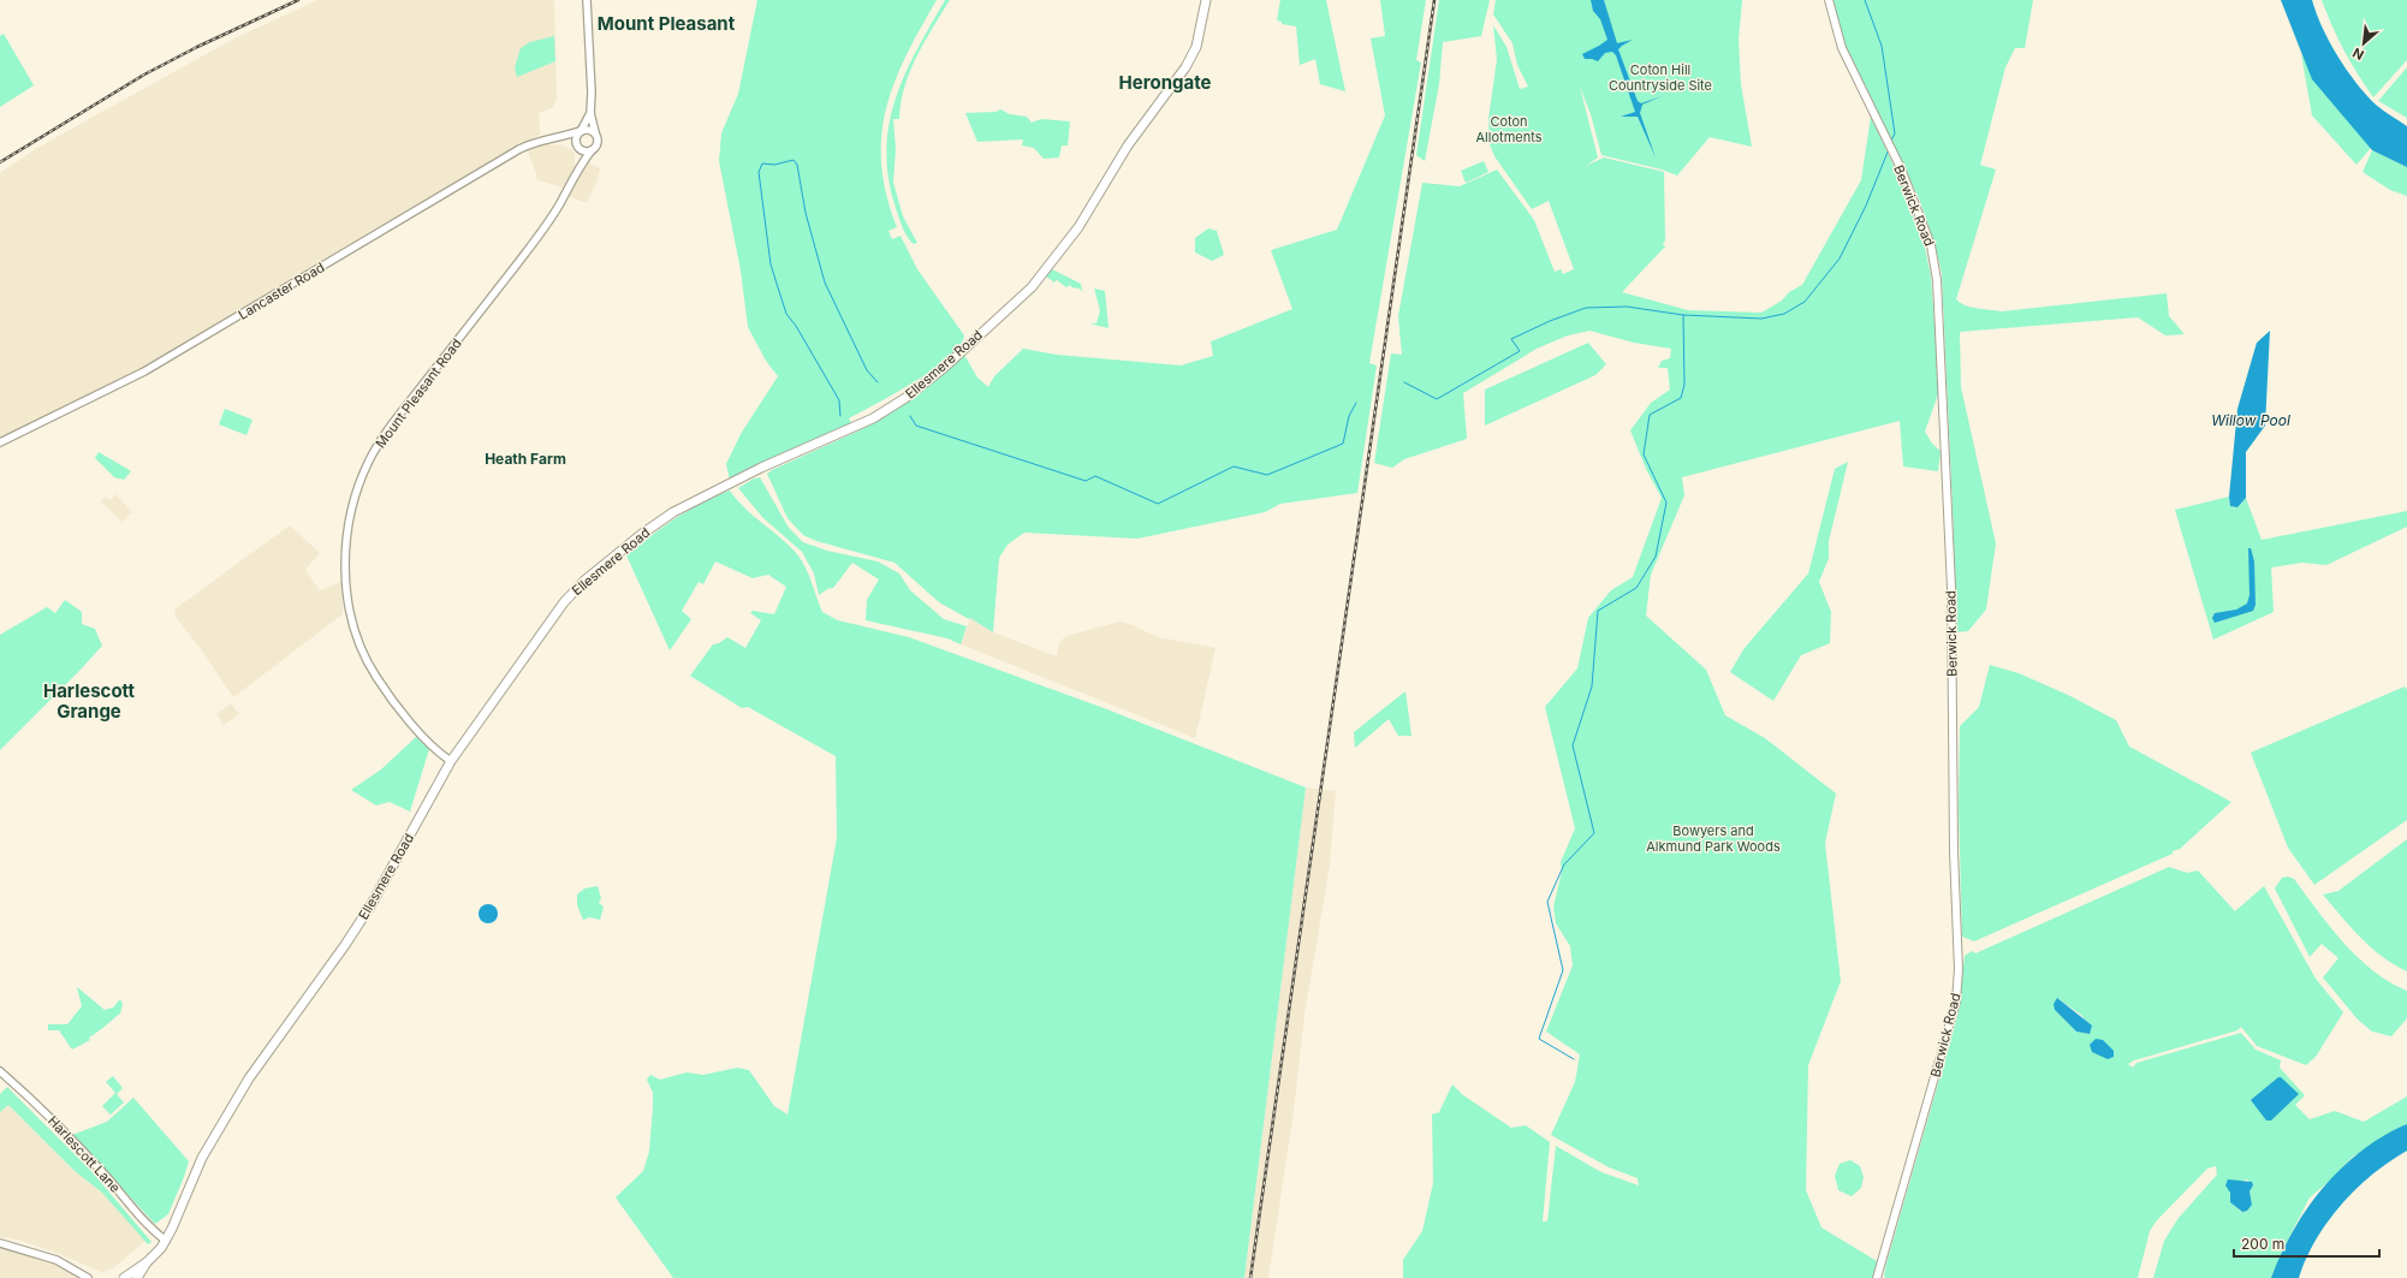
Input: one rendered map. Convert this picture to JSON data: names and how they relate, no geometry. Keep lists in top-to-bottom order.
{
  "streets": {
    "main road": ["Berwick Road", "Ellesmere Road"],
    "street": ["Lancaster Road", "Mount Pleasant Road", "Harlescott Lane"]
  },
  "crossings": [
    ["Lancaster Road", "Mount Pleasant Road"],
    ["Ellesmere Road", "Mount Pleasant Road"],
    ["Ellesmere Road", "Harlescott Lane"]
  ],
  "districts": [
    "Mount Pleasant",
    "Herongate",
    "Heath Farm",
    "Harlescott Grange"
  ],
  "water": ["Willow Pool"],
  "parks": ["Coton Hill Countryside Site", "Coton Allotments", "Bowyers and Alkmund Park Woods"],
  "scale_bar": "200 m",
  "north": "bottom left"
}
